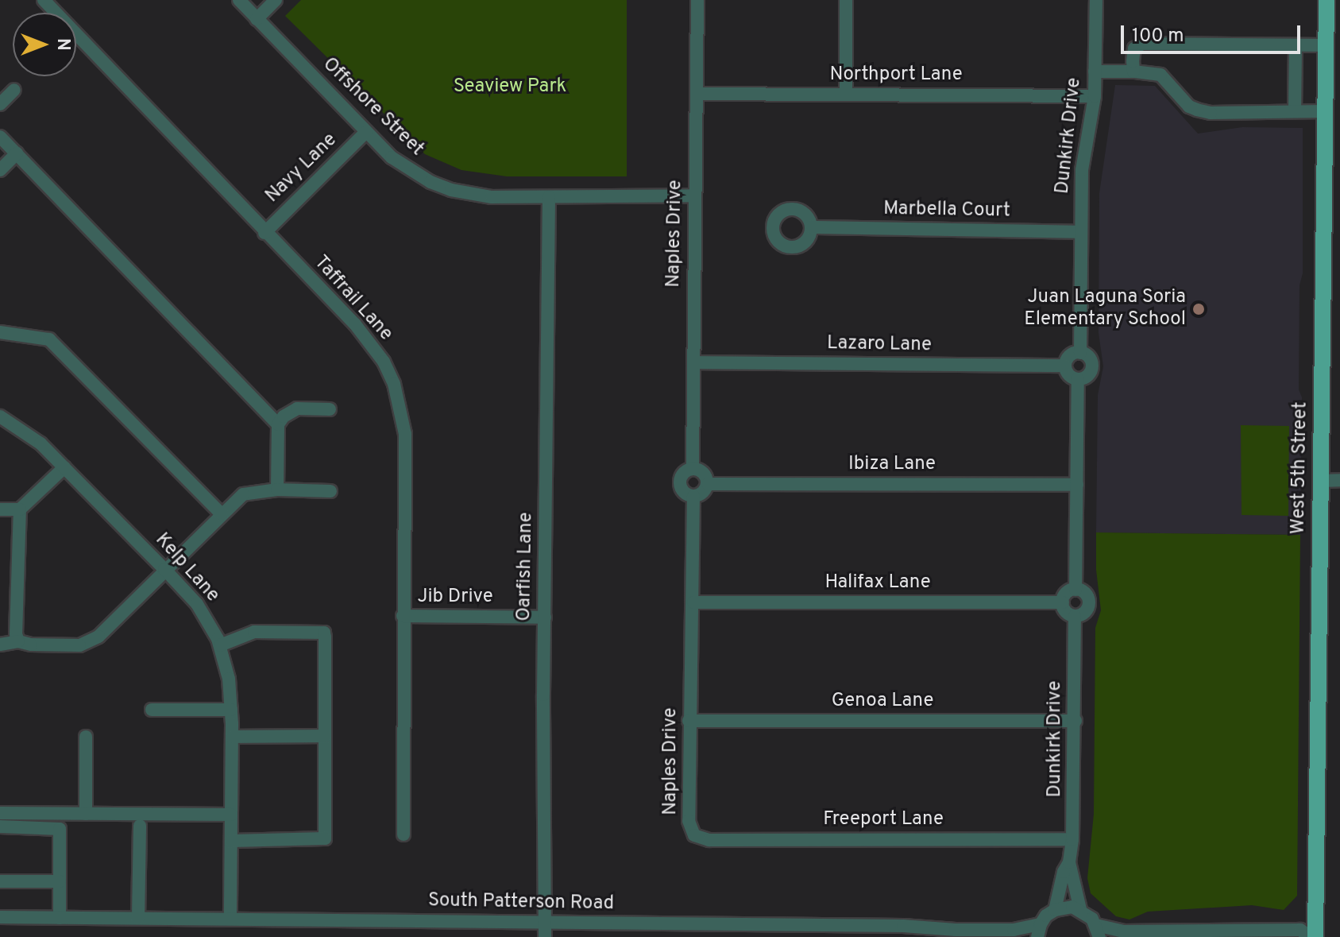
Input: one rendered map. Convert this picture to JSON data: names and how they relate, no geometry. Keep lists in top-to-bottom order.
{
  "streets": {
    "main road": ["West 5th Street"],
    "street": [
      "Northport Lane",
      "Offshore Street",
      "Dunkirk Drive",
      "Navy Lane",
      "Marbella Court",
      "Naples Drive",
      "Taffrail Lane",
      "Lazaro Lane",
      "Ibiza Lane",
      "Oarfish Lane",
      "Kelp Lane",
      "Halifax Lane",
      "Jib Drive",
      "Genoa Lane",
      "Freeport Lane",
      "South Patterson Road"
    ]
  },
  "crossings": [
    ["Northport Lane", "Dunkirk Drive"],
    ["Northport Lane", "Naples Drive"],
    ["Offshore Street", "Navy Lane"],
    ["Offshore Street", "Naples Drive"],
    ["Offshore Street", "Oarfish Lane"],
    ["Dunkirk Drive", "Marbella Court"],
    ["Dunkirk Drive", "Lazaro Lane"],
    ["Dunkirk Drive", "Halifax Lane"],
    ["Dunkirk Drive", "Genoa Lane"],
    ["Dunkirk Drive", "Freeport Lane"],
    ["Navy Lane", "Taffrail Lane"],
    ["Naples Drive", "Lazaro Lane"],
    ["Naples Drive", "Ibiza Lane"],
    ["Naples Drive", "Halifax Lane"],
    ["Naples Drive", "Genoa Lane"],
    ["Naples Drive", "Freeport Lane"],
    ["Taffrail Lane", "Jib Drive"],
    ["Oarfish Lane", "Jib Drive"],
    ["Oarfish Lane", "South Patterson Road"],
    ["Kelp Lane", "South Patterson Road"]
  ],
  "parks": ["Seaview Park"],
  "places": ["Juan Laguna Soria Elementary School"],
  "scale_bar": "100 m",
  "north": "right"
}
